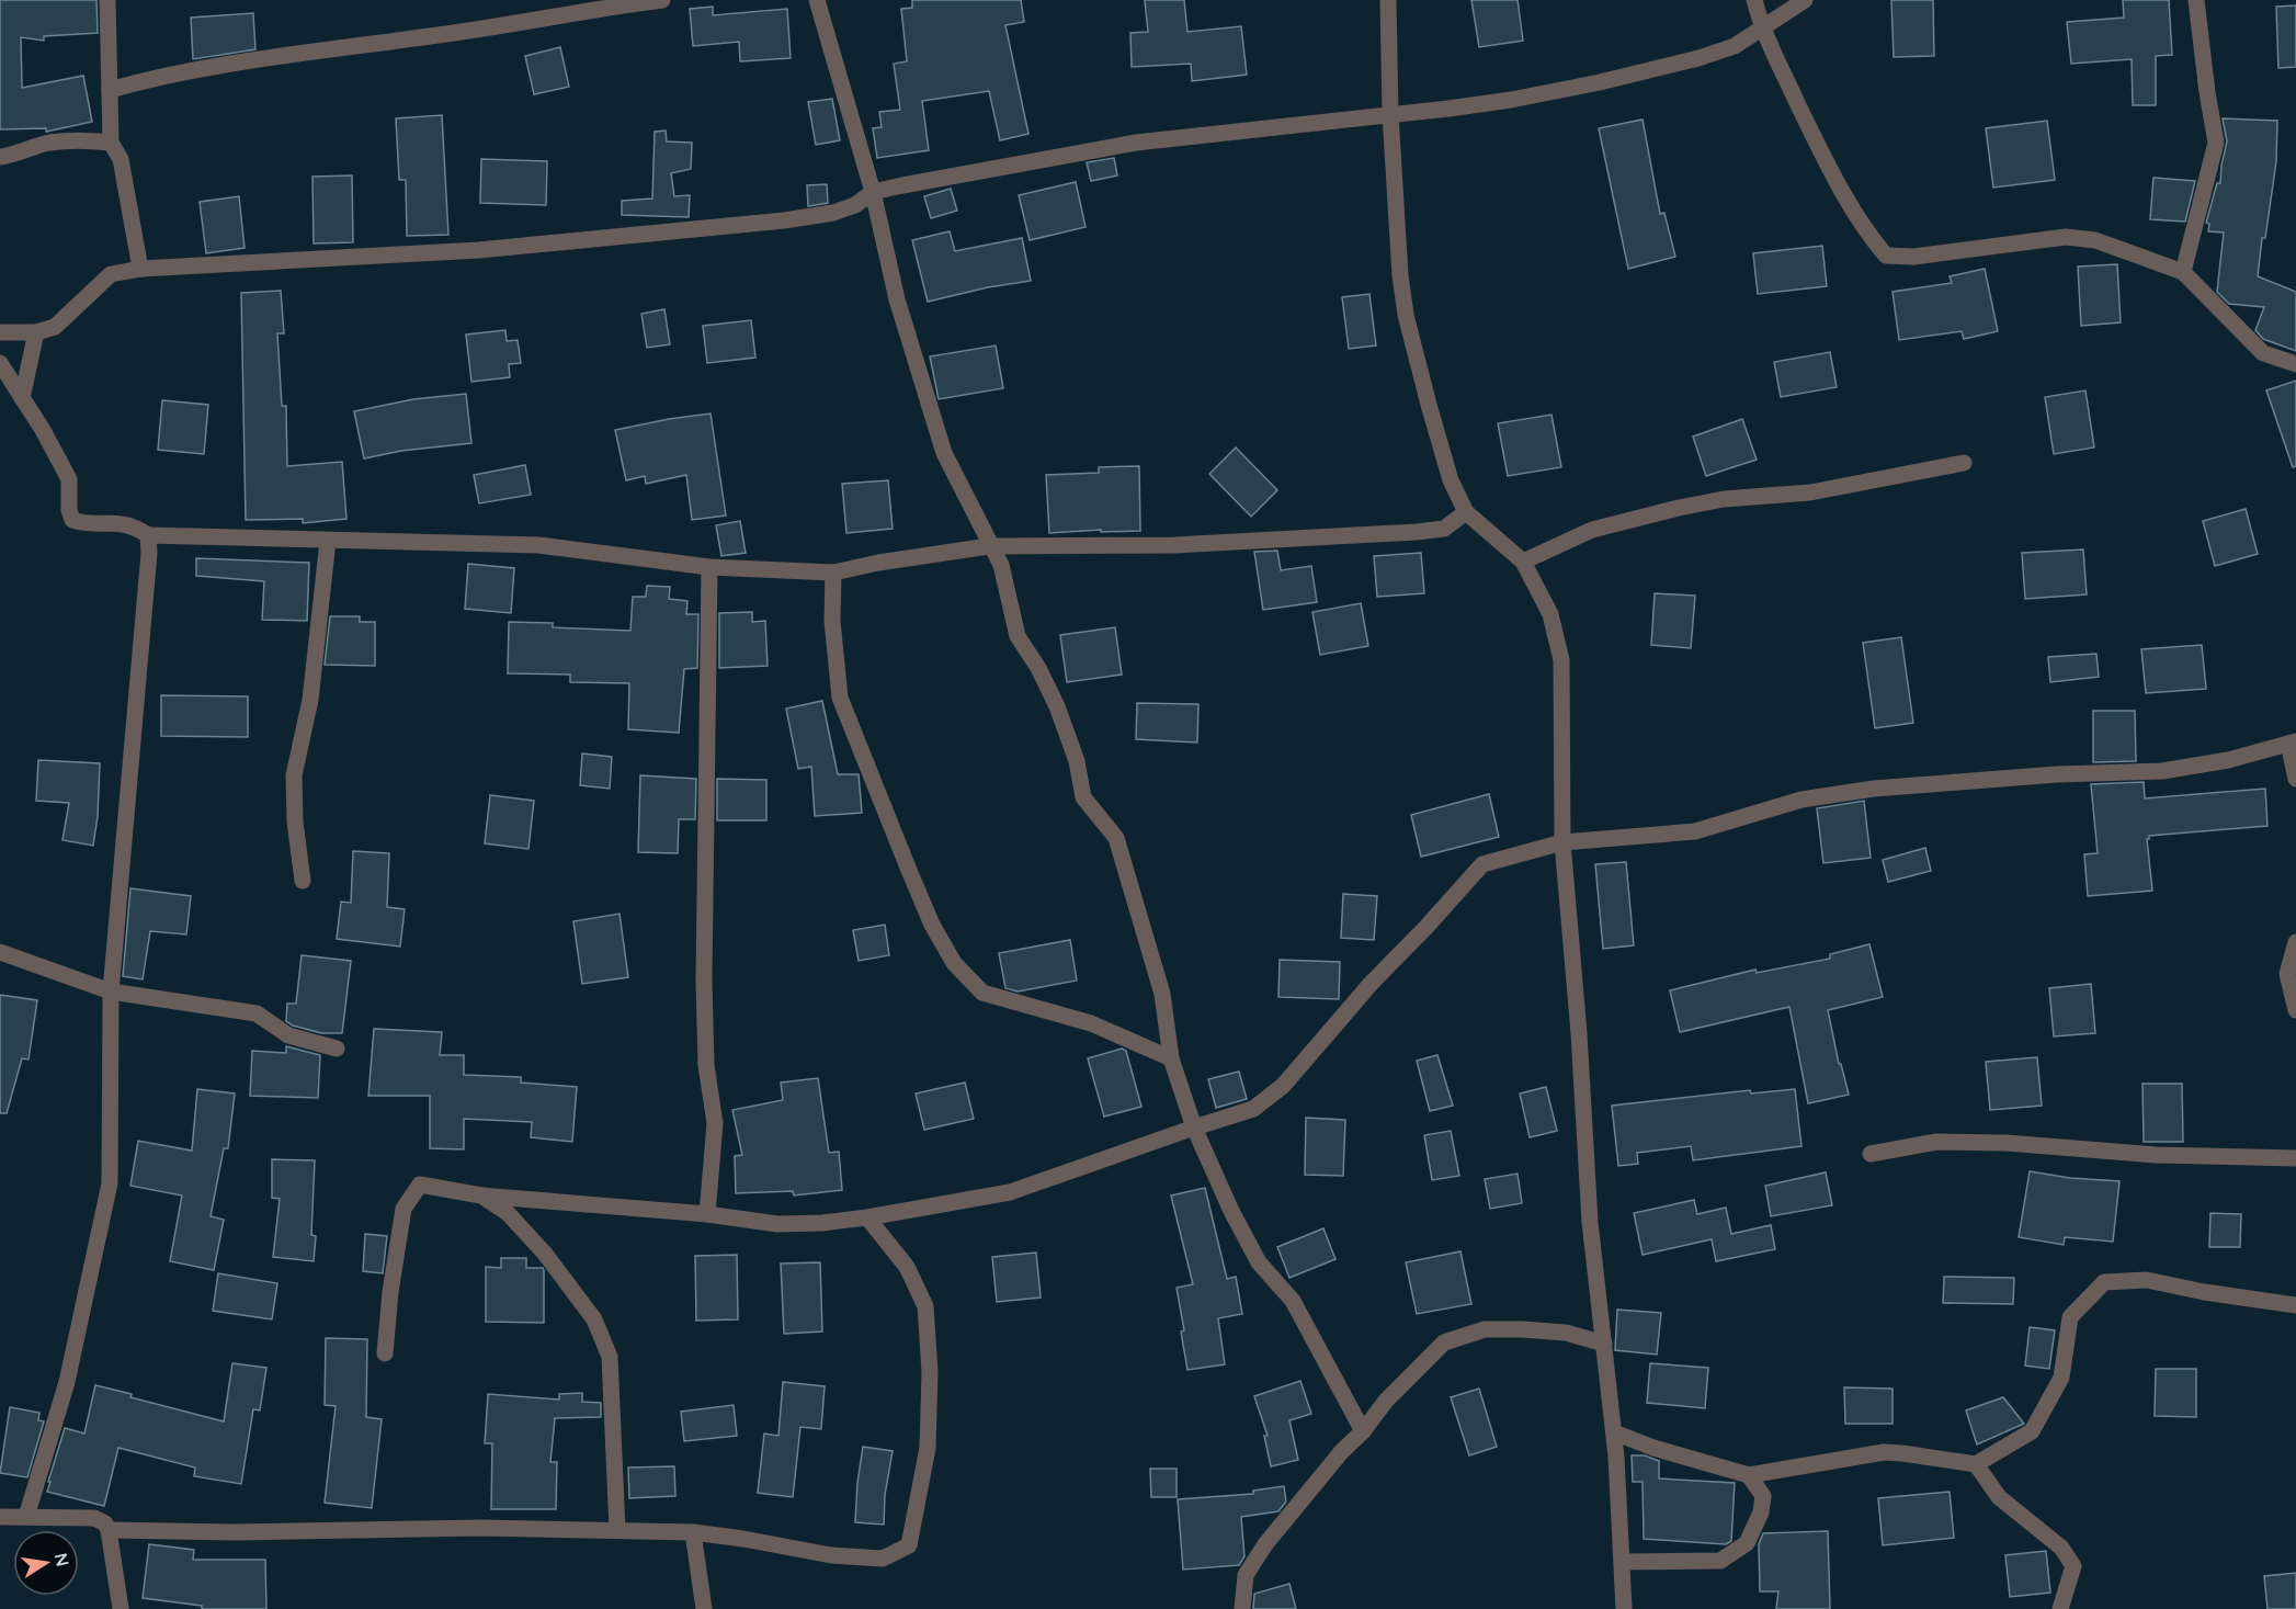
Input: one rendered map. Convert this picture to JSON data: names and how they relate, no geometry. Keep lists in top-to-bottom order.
{
  "north": "right"
}
